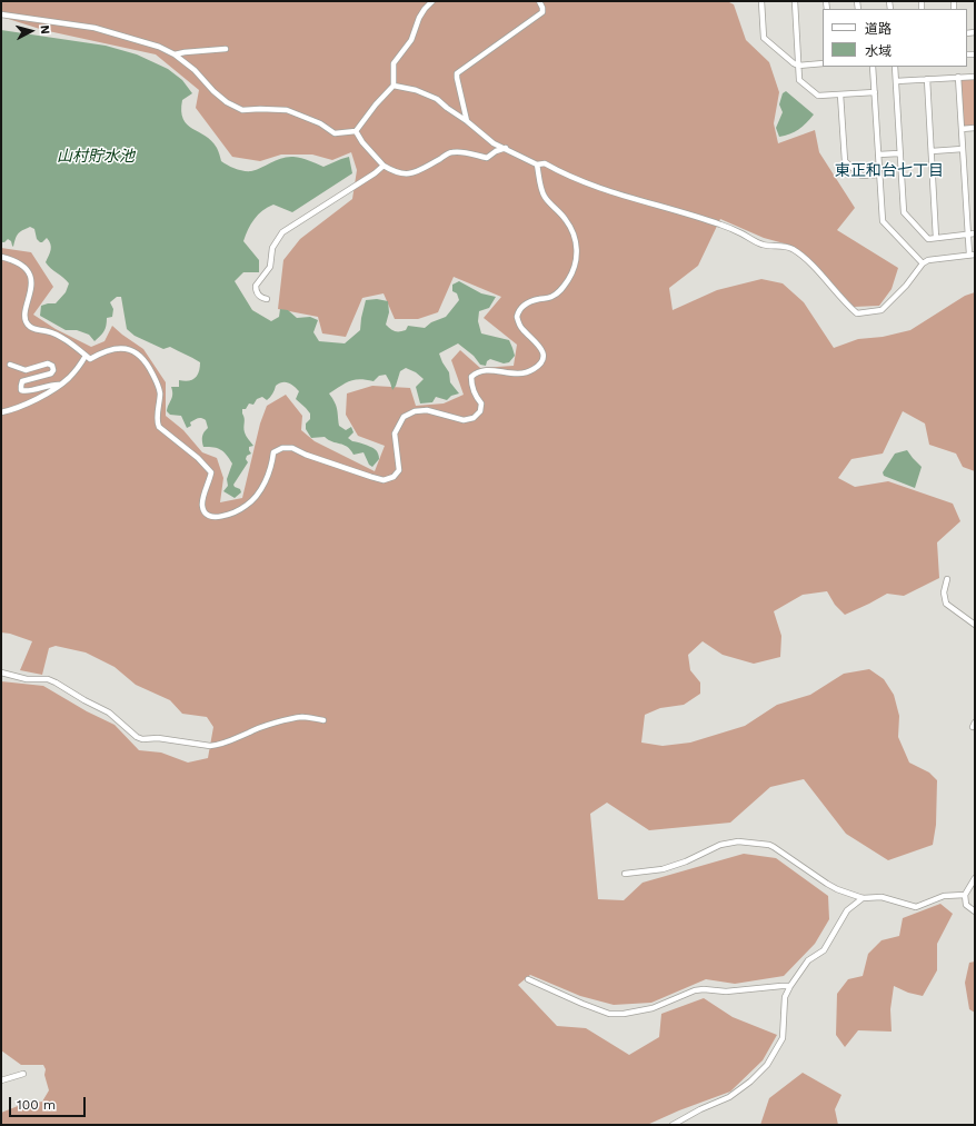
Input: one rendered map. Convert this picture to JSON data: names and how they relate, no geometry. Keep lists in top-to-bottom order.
{
  "districts": ["東正和台七丁目"],
  "water": ["山村貯水池"],
  "legend": ["道路", "水域"],
  "scale_bar": "100 m",
  "north": "right"
}
